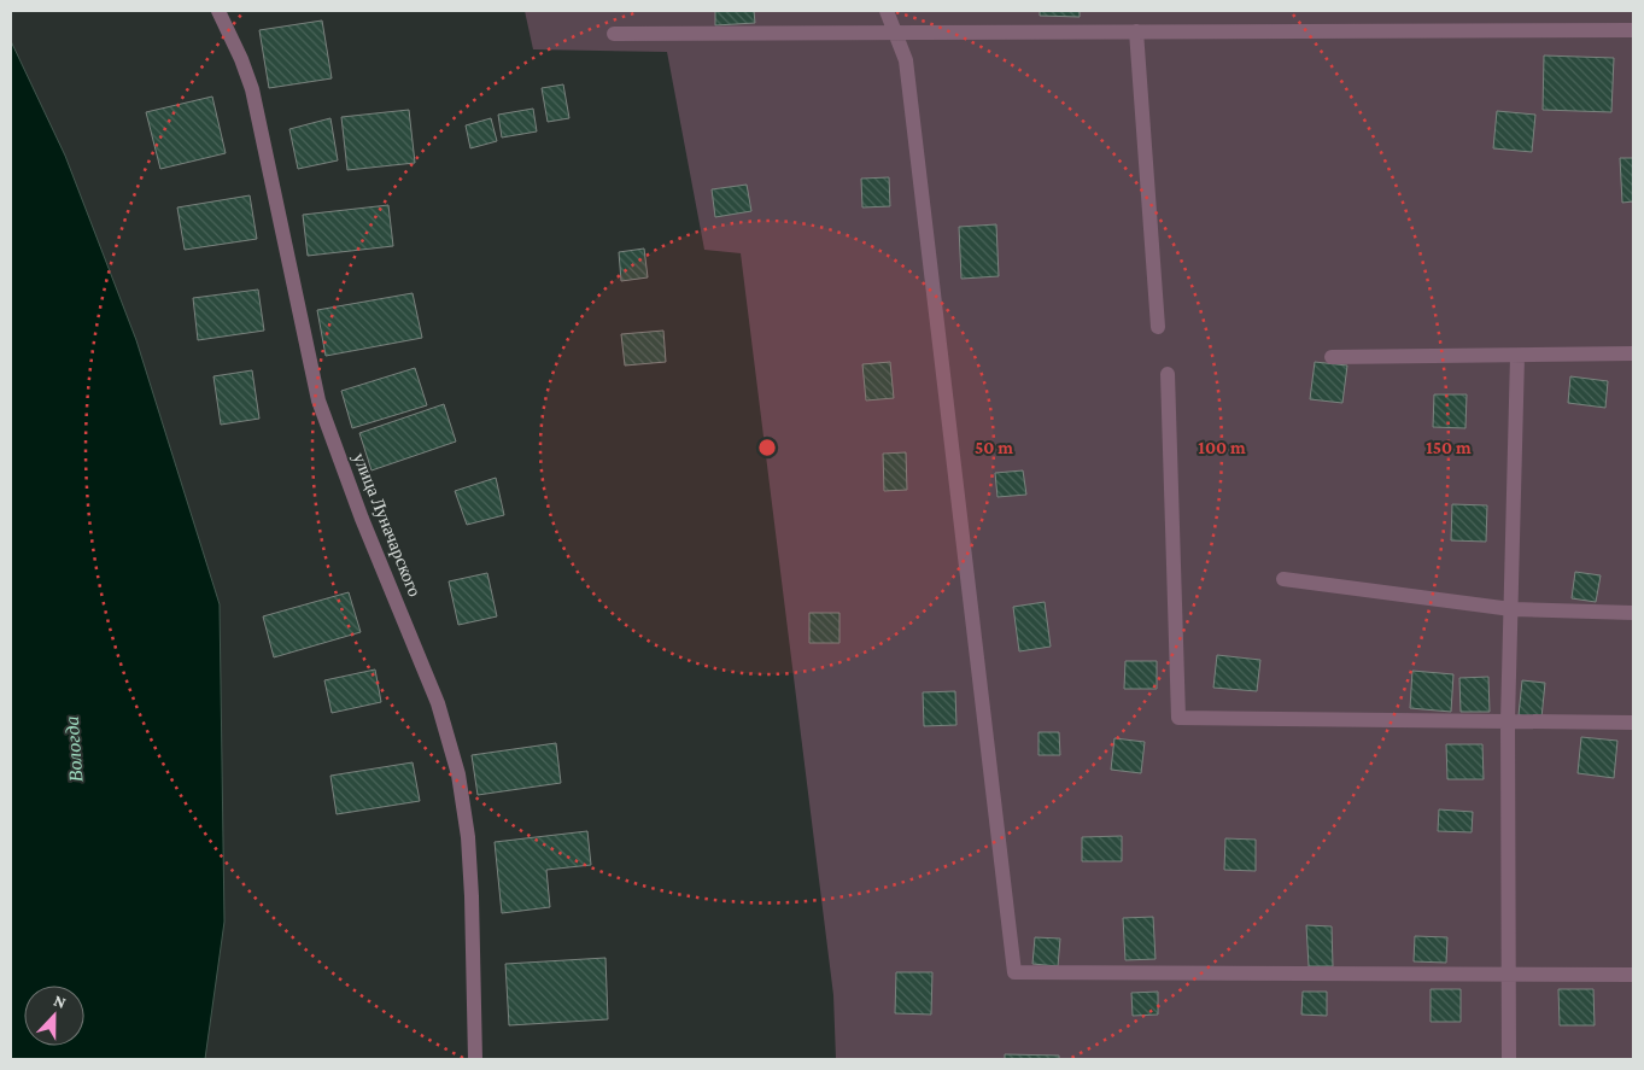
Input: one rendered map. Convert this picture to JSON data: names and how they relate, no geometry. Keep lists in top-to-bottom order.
{
  "streets": {
    "street": ["улица Луначарского"]
  },
  "water": ["Вологда"],
  "north": "top",
  "rings": ["50 m", "100 m", "150 m"]
}
